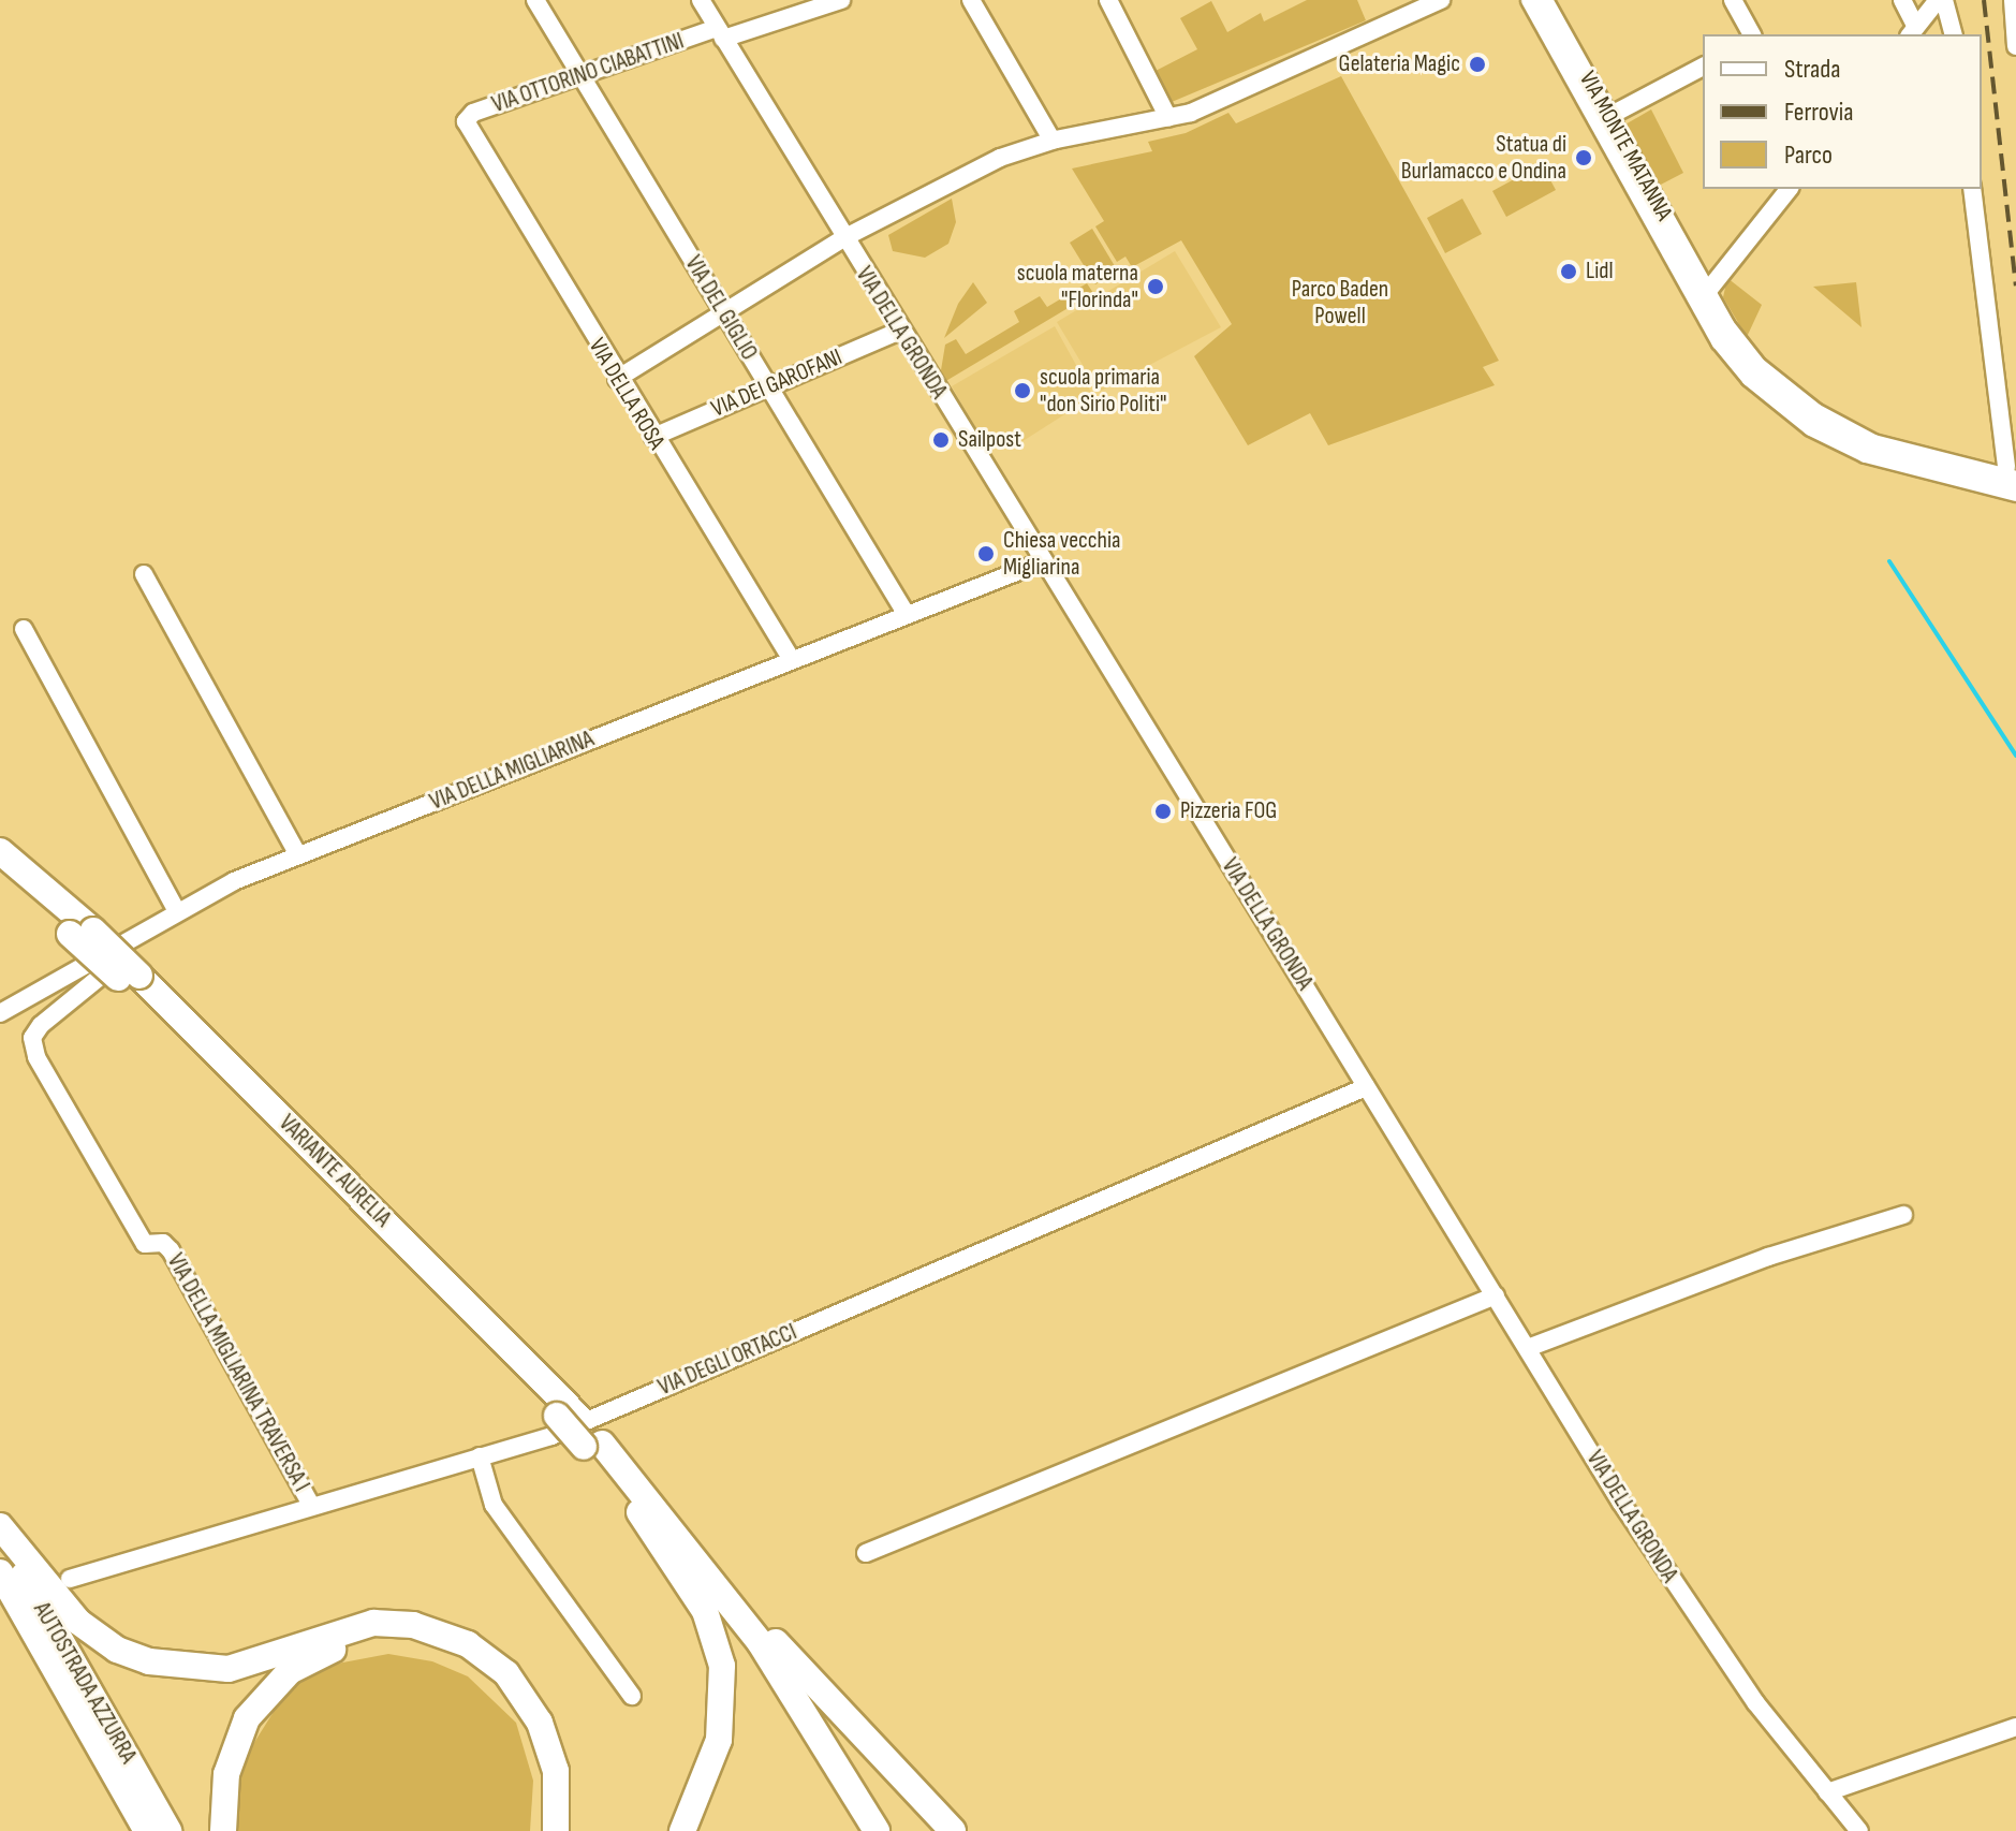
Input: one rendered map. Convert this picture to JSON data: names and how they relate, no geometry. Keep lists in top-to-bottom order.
{
  "streets": {
    "highway": ["VARIANTE AURELIA", "AUTOSTRADA AZZURRA"],
    "street": [
      "VIA OTTORINO CIABATTINI",
      "VIA MONTE MATANNA",
      "VIA DEL GIGLIO",
      "VIA DELLA GRONDA",
      "VIA DEI GAROFANI",
      "VIA DELLA ROSA",
      "VIA DELLA MIGLIARINA",
      "VIA DEGLI ORTACCI",
      "VIA DELLA MIGLIARINA TRAVERSA I"
    ]
  },
  "crossings": [
    ["VIA OTTORINO CIABATTINI", "VIA DEL GIGLIO"],
    ["VIA OTTORINO CIABATTINI", "VIA DELLA GRONDA"],
    ["VIA OTTORINO CIABATTINI", "VIA DELLA ROSA"],
    ["VIA DEL GIGLIO", "VIA DEI GAROFANI"],
    ["VIA DEL GIGLIO", "VIA DELLA MIGLIARINA"],
    ["VIA DELLA GRONDA", "VIA DEI GAROFANI"],
    ["VIA DELLA GRONDA", "VIA DELLA MIGLIARINA"],
    ["VIA DELLA GRONDA", "VIA DEGLI ORTACCI"],
    ["VIA DEI GAROFANI", "VIA DELLA ROSA"],
    ["VIA DELLA ROSA", "VIA DELLA MIGLIARINA"],
    ["VIA DELLA MIGLIARINA", "VIA DELLA MIGLIARINA TRAVERSA I"],
    ["VIA DEGLI ORTACCI", "VIA DELLA MIGLIARINA TRAVERSA I"]
  ],
  "parks": ["Parco Baden Powell"],
  "places": [
    "Gelateria Magic",
    "Statua di Burlamacco e Ondina",
    "Lidl",
    "scuola materna \"Florinda\"",
    "scuola primaria \"don Sirio Politi\"",
    "Sailpost",
    "Chiesa vecchia Migliarina",
    "Pizzeria FOG"
  ],
  "legend": ["Strada", "Ferrovia", "Parco"]
}
